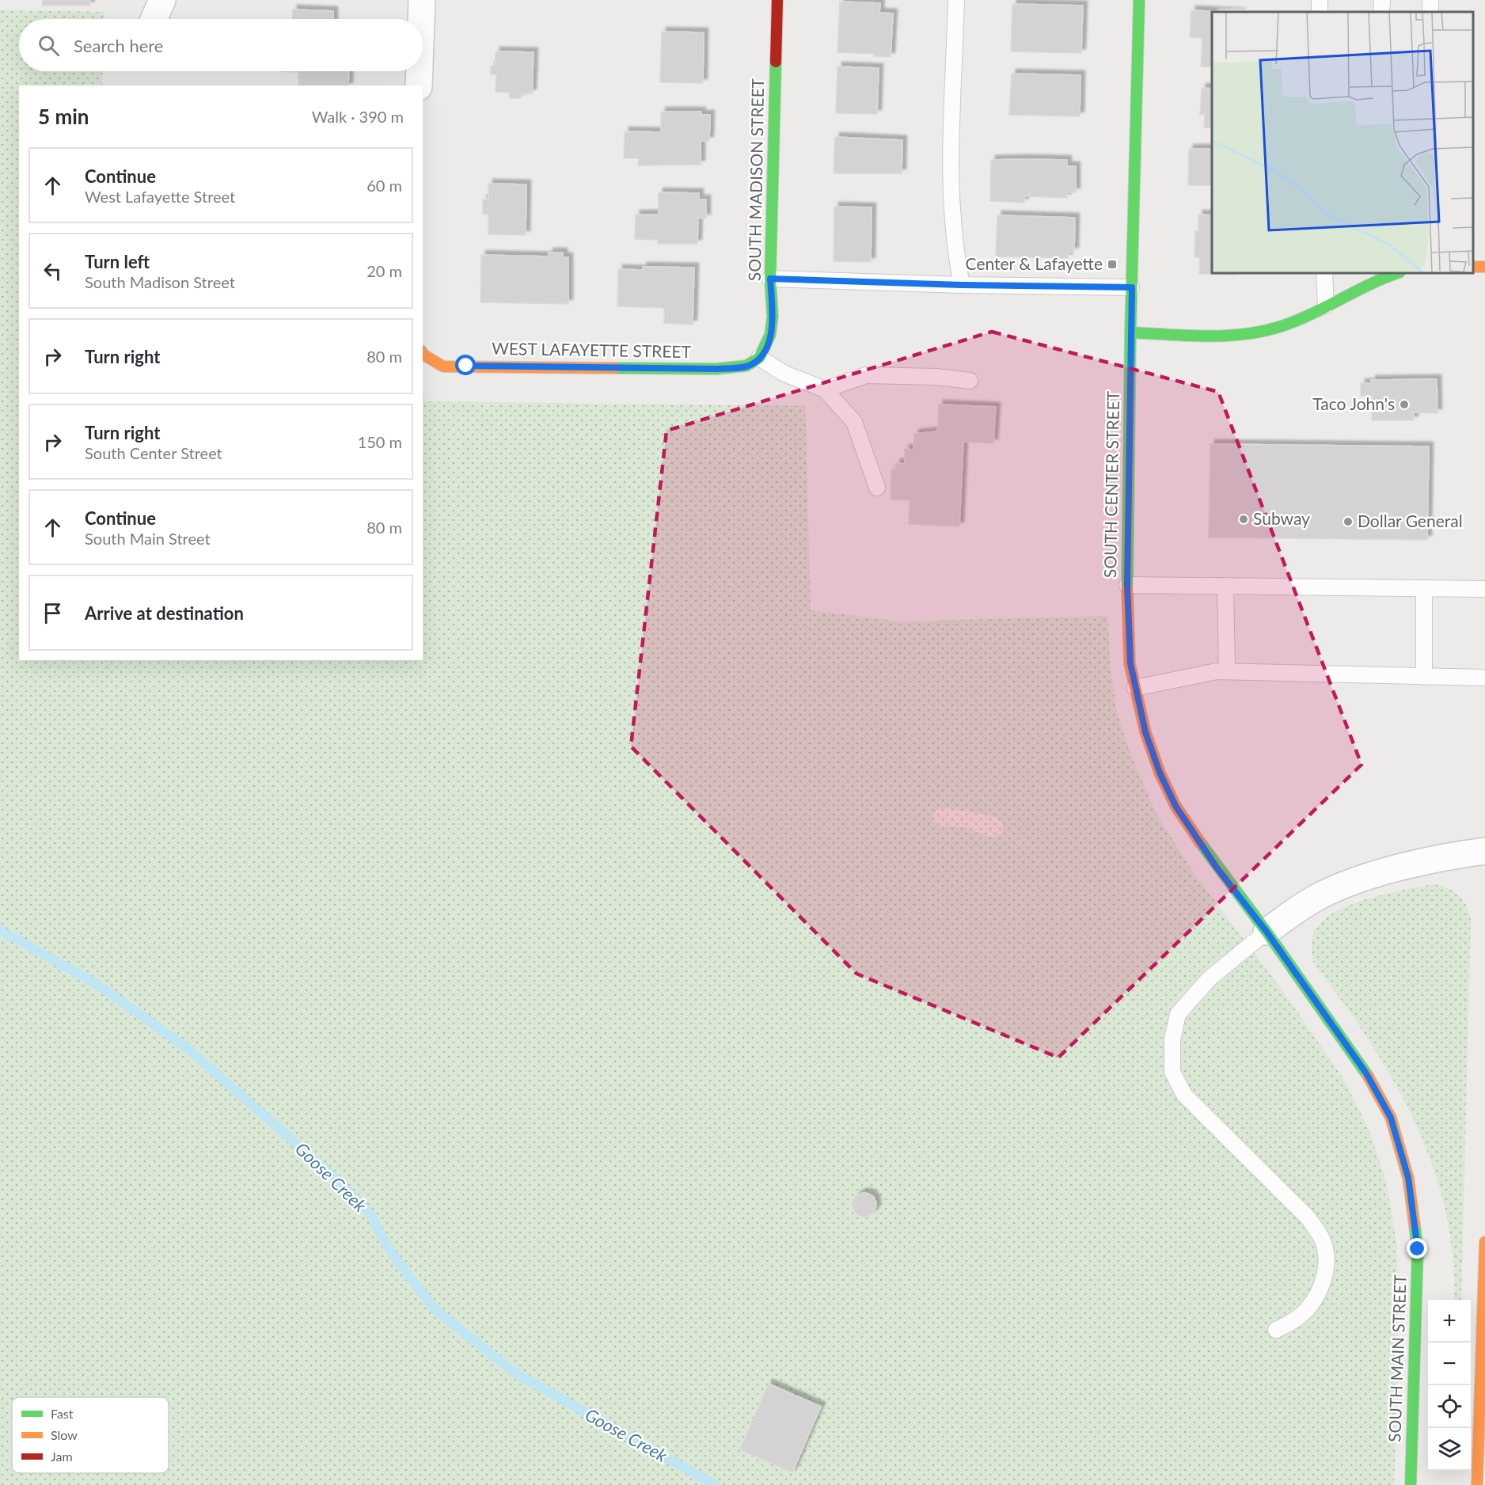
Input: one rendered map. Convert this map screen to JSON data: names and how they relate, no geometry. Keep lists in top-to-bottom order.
{
  "streets": {
    "main road": [
      "SOUTH MADISON STREET",
      "WEST LAFAYETTE STREET",
      "SOUTH CENTER STREET",
      "SOUTH MAIN STREET"
    ]
  },
  "crossings": [
    ["SOUTH MADISON STREET", "WEST LAFAYETTE STREET"],
    ["SOUTH CENTER STREET", "SOUTH MAIN STREET"]
  ],
  "water": ["Goose Creek"],
  "places": {
    "transit": ["Center & Lafayette"],
    "other": ["Taco John's", "Subway", "Dollar General"]
  },
  "legend": ["Fast", "Slow", "Jam"],
  "page": {
    "search": "Search here",
    "heading": ["5 min", "Walk · 390 m"],
    "list": [
      ["Continue", "West Lafayette Street", "60 m"],
      ["Turn left", "South Madison Street", "20 m"],
      ["Turn right", "80 m"],
      ["Turn right", "South Center Street", "150 m"],
      ["Continue", "South Main Street", "80 m"],
      "Arrive at destination"
    ],
    "map_buttons": ["+", "−"]
  }
}
